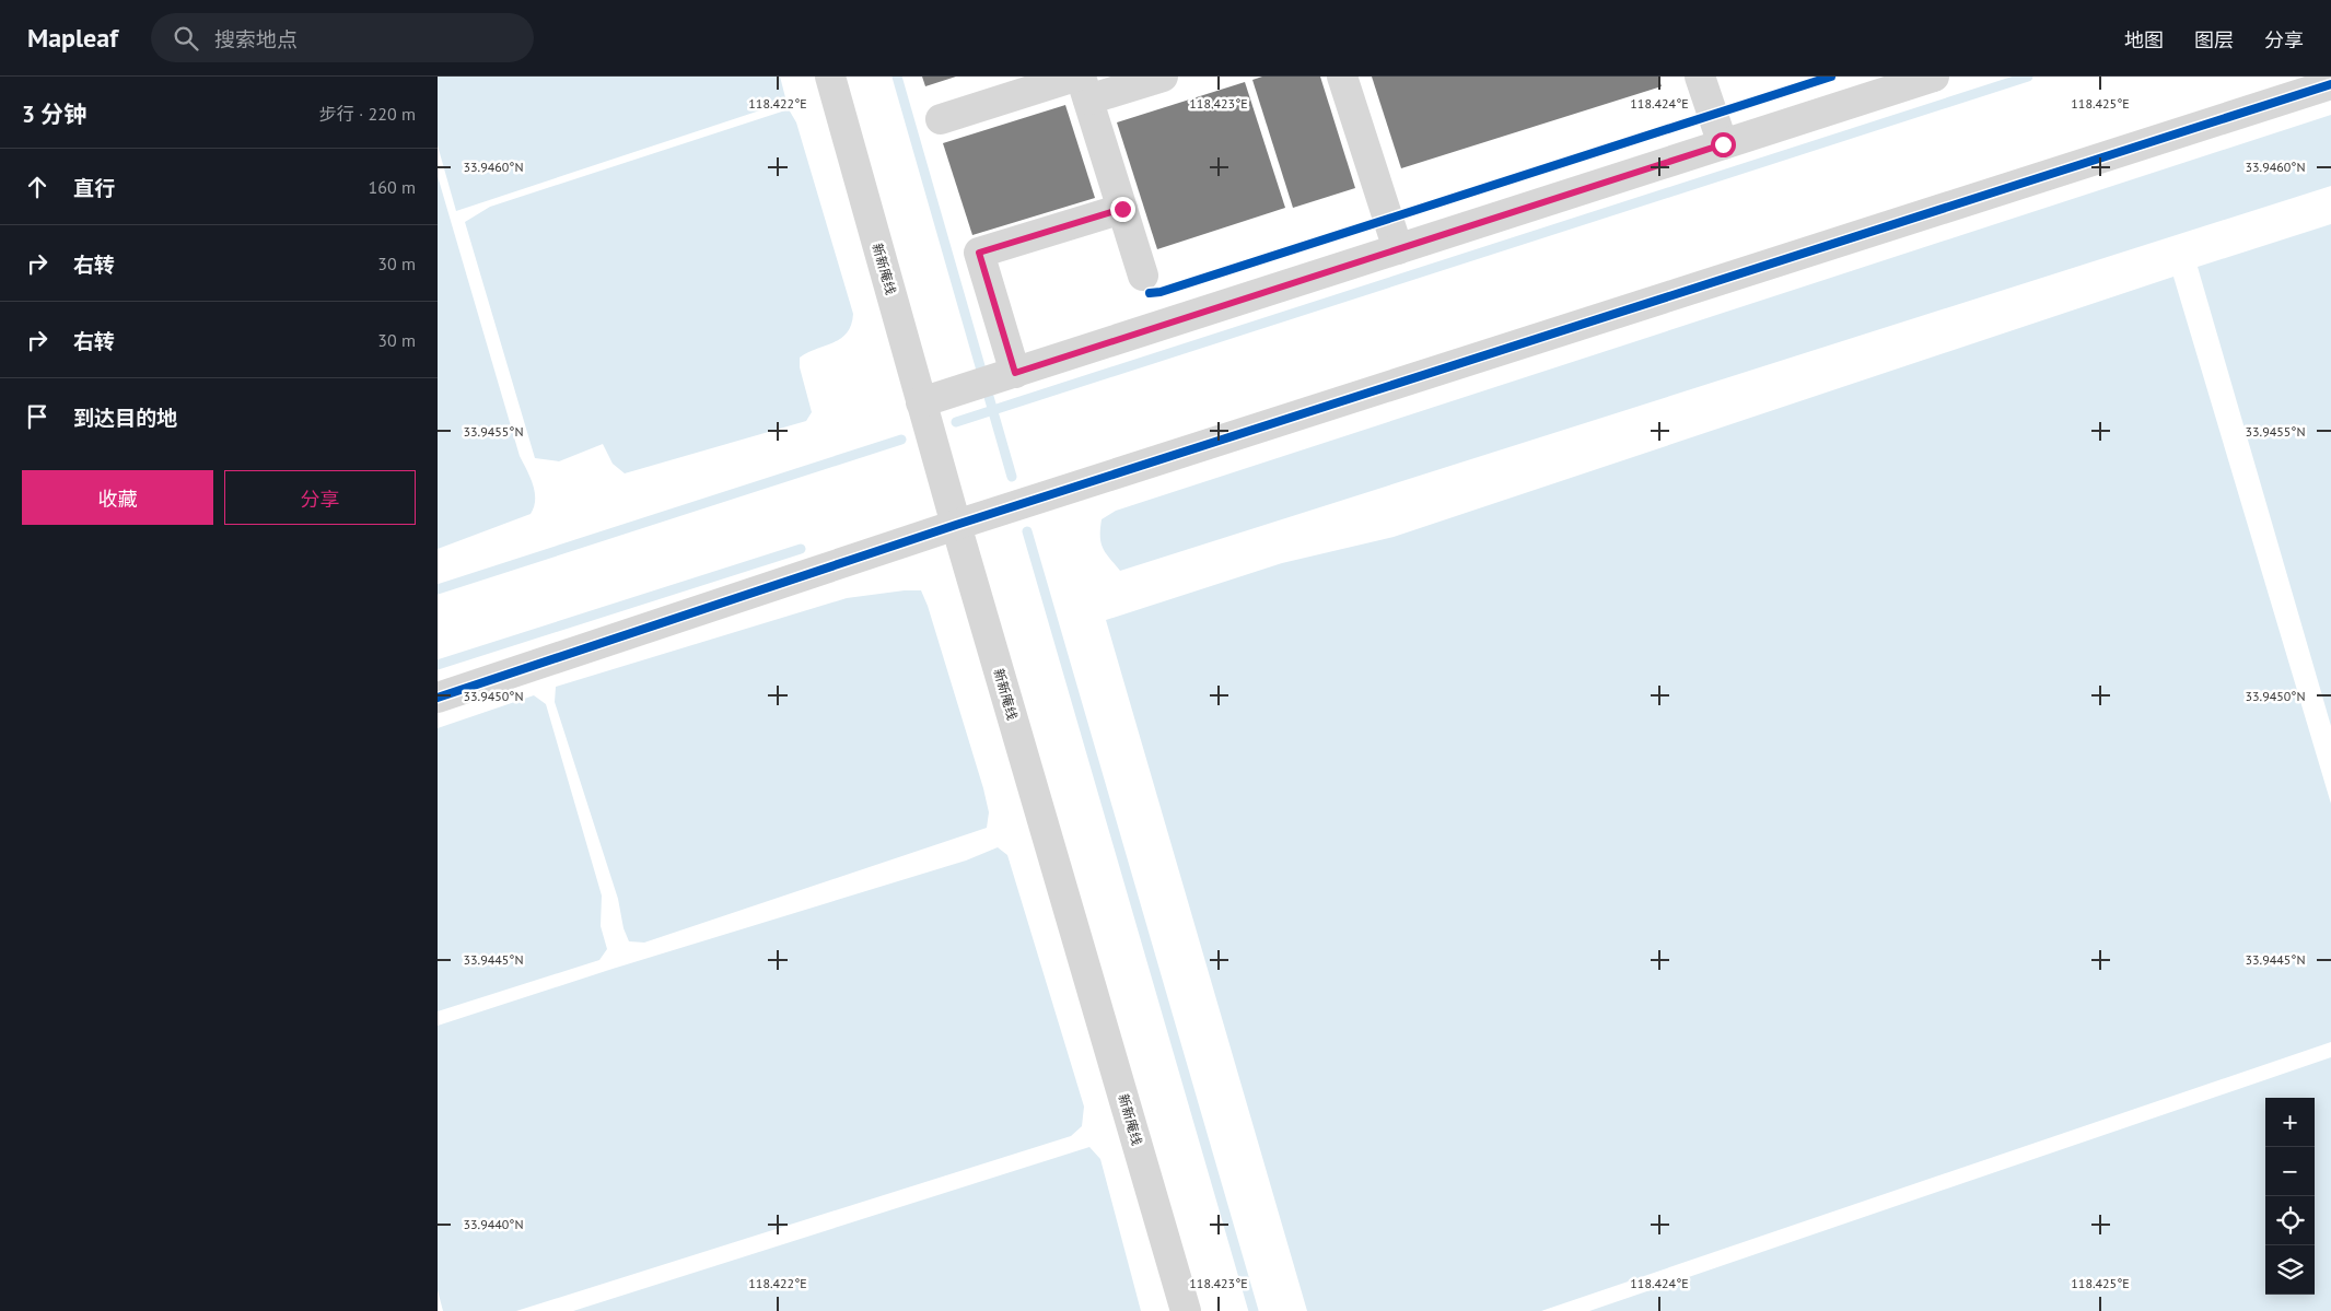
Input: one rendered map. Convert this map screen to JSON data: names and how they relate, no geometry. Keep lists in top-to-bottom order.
{
  "streets": {
    "street": ["新新庵线"]
  },
  "page": {
    "header": "Mapleaf",
    "search": "搜索地点",
    "nav": ["地图", "图层", "分享"],
    "heading": ["3 分钟", "步行 · 220 m"],
    "list": [
      ["直行", "160 m"],
      ["右转", "30 m"],
      ["右转", "30 m"],
      "到达目的地"
    ],
    "buttons": ["收藏", "分享"],
    "map_buttons": ["+", "−"]
  },
  "coordinates": [
    "118.422°E",
    "118.423°E",
    "118.424°E",
    "118.425°E",
    "33.9460°N",
    "33.9455°N",
    "33.9450°N",
    "33.9445°N",
    "33.9440°N"
  ]
}
